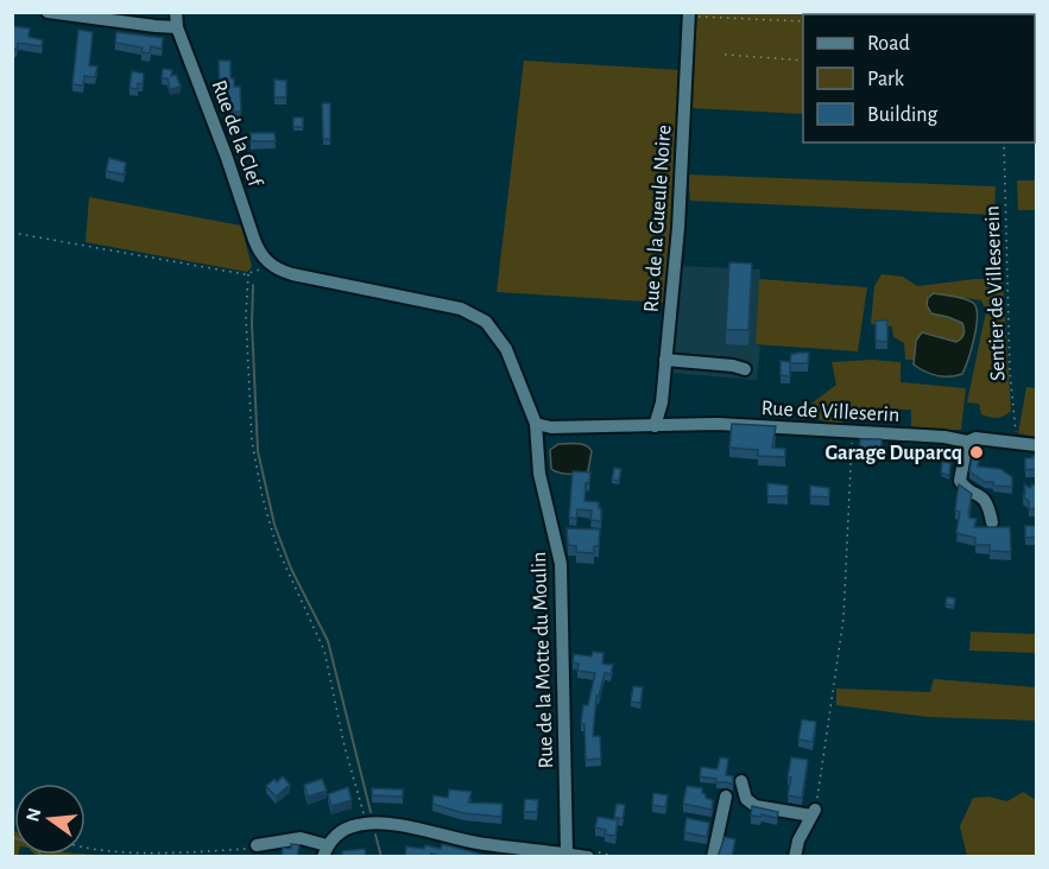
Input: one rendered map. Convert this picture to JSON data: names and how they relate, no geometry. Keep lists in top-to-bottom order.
{
  "streets": {
    "street": [
      "Rue de la Clef",
      "Rue de la Gueule Noire",
      "Rue de Villeserin",
      "Rue de la Motte du Moulin"
    ],
    "path": ["Sentier de Villeserein"]
  },
  "crossings": [
    ["Rue de la Clef", "Rue de la Motte du Moulin"],
    ["Rue de la Gueule Noire", "Rue de Villeserin"],
    ["Sentier de Villeserein", "Rue de Villeserin"],
    ["Rue de Villeserin", "Rue de la Motte du Moulin"]
  ],
  "places": ["Garage Duparcq"],
  "legend": ["Road", "Park", "Building"],
  "north": "left"
}
